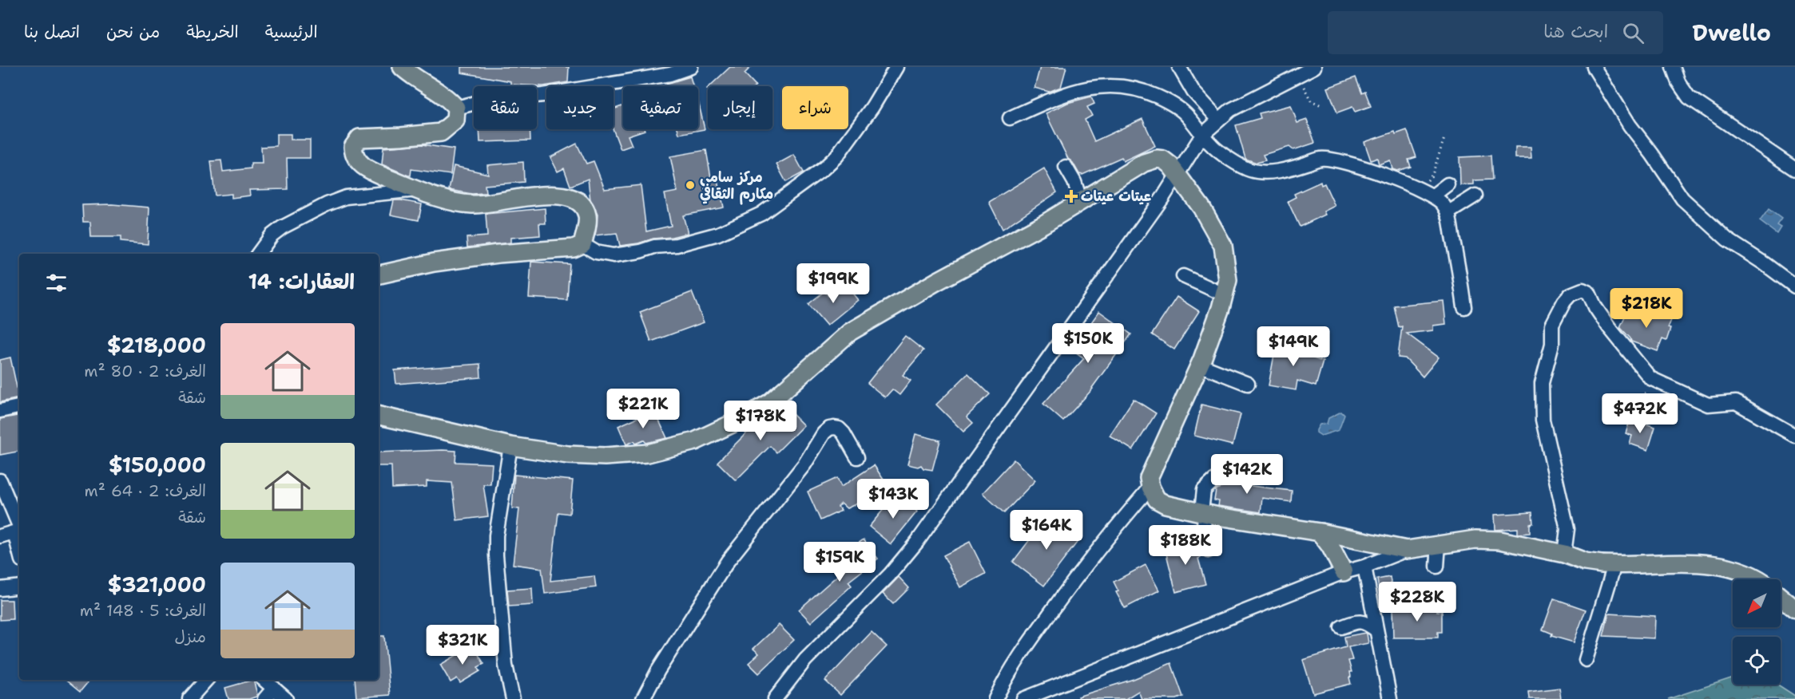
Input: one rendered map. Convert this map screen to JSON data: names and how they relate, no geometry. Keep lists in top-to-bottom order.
{
  "places": {
    "other": ["مركز سامي مكارم الثقافي"],
    "health": ["عيتات عيتات"]
  },
  "north": "bottom left",
  "page": {
    "header": "Dwello",
    "search": "ابحث هنا",
    "nav": [
      "الرئيسية",
      "الخريطة",
      "من نحن",
      "اتصل بنا"
    ],
    "chip": [
      "شراء",
      "إيجار",
      "تصفية",
      "جديد",
      "شقة"
    ],
    "heading": "العقارات: 14",
    "price": [
      "$199K",
      "$218K",
      "$150K",
      "$149K",
      "$221K",
      "$472K",
      "$178K",
      "$142K",
      "$143K",
      "$164K",
      "$188K",
      "$159K",
      "$228K",
      "$321K"
    ],
    "list": [
      {
        "name": "$218,000",
        "note": "الغرف: 2 · 80 m² · شقة"
      },
      {
        "name": "$150,000",
        "note": "الغرف: 2 · 64 m² · شقة"
      },
      {
        "name": "$321,000",
        "note": "الغرف: 5 · 148 m² · منزل"
      }
    ]
  }
}
